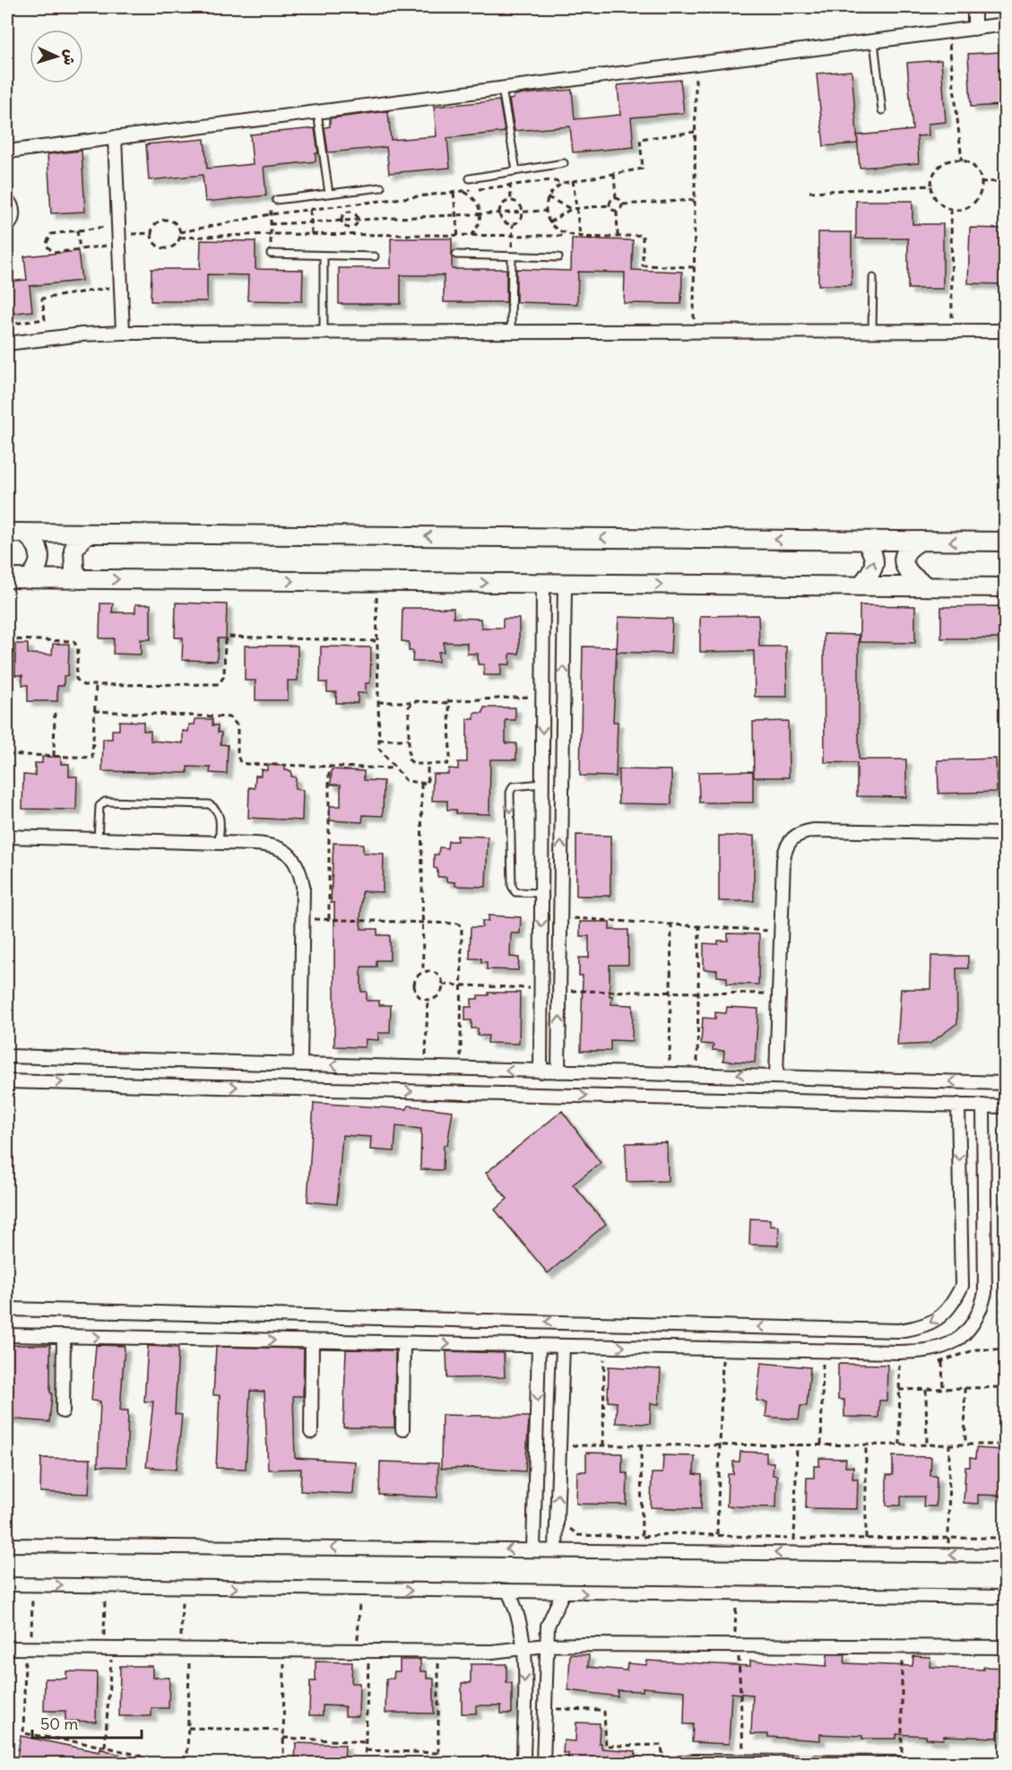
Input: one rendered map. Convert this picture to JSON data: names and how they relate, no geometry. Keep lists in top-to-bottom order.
{
  "scale_bar": "50 m",
  "north": "right"
}
